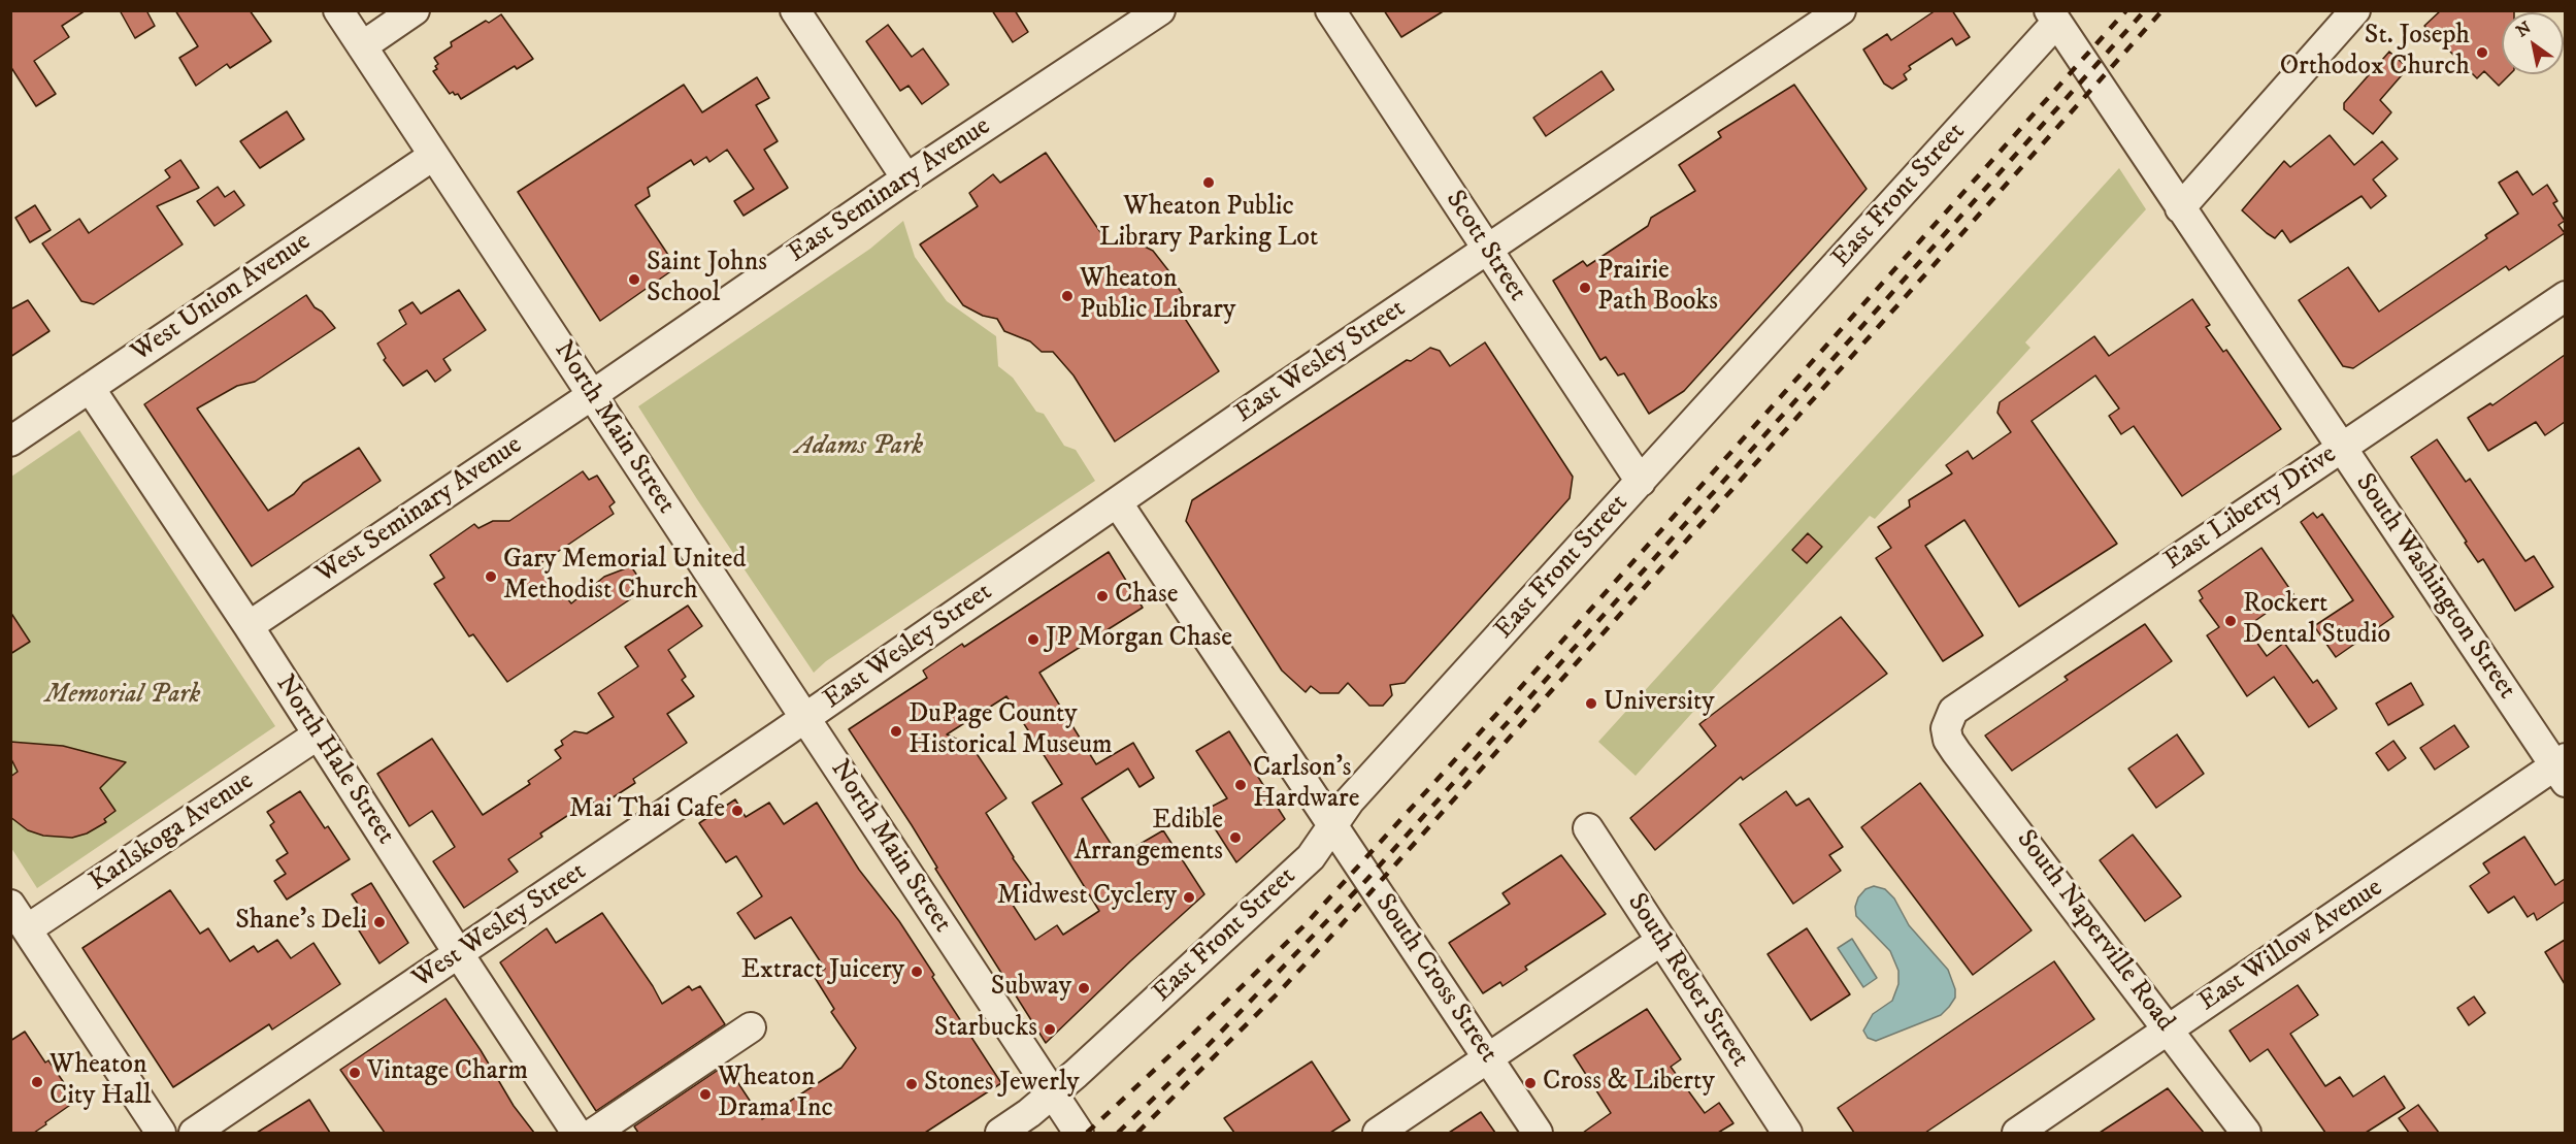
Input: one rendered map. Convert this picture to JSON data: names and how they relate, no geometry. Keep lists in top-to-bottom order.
{
  "streets": {
    "street": [
      "East Seminary Avenue",
      "East Front Street",
      "Scott Street",
      "West Union Avenue",
      "East Wesley Street",
      "North Main Street",
      "East Liberty Drive",
      "West Seminary Avenue",
      "South Washington Street",
      "North Hale Street",
      "Karlskoga Avenue",
      "West Wesley Street",
      "South Naperville Road",
      "East Willow Avenue",
      "South Cross Street",
      "South Reber Street"
    ]
  },
  "crossings": [
    ["East Seminary Avenue", "North Main Street"],
    ["East Seminary Avenue", "West Seminary Avenue"],
    ["East Front Street", "Scott Street"],
    ["East Front Street", "North Main Street"],
    ["East Front Street", "South Washington Street"],
    ["East Front Street", "South Cross Street"],
    ["Scott Street", "East Wesley Street"],
    ["West Union Avenue", "North Main Street"],
    ["West Union Avenue", "North Hale Street"],
    ["East Wesley Street", "North Main Street"],
    ["East Wesley Street", "West Wesley Street"],
    ["East Wesley Street", "South Cross Street"],
    ["North Main Street", "West Seminary Avenue"],
    ["North Main Street", "West Wesley Street"],
    ["East Liberty Drive", "South Washington Street"],
    ["East Liberty Drive", "South Naperville Road"],
    ["West Seminary Avenue", "North Hale Street"],
    ["South Washington Street", "East Willow Avenue"],
    ["North Hale Street", "Karlskoga Avenue"],
    ["North Hale Street", "West Wesley Street"],
    ["South Naperville Road", "East Willow Avenue"]
  ],
  "parks": ["Adams Park", "Memorial Park"],
  "places": [
    "St. Joseph Orthodox Church",
    "Wheaton Public Library Parking Lot",
    "Saint Johns School",
    "Prairie Path Books",
    "Wheaton Public Library",
    "Gary Memorial United Methodist Church",
    "Chase",
    "Rockert Dental Studio",
    "JP Morgan Chase",
    "University",
    "DuPage County Historical Museum",
    "Carlson's Hardware",
    "Mai Thai Cafe",
    "Edible Arrangements",
    "Midwest Cyclery",
    "Shane's Deli",
    "Extract Juicery",
    "Subway",
    "Starbucks",
    "Vintage Charm",
    "Wheaton City Hall",
    "Cross & Liberty",
    "Stones Jewerly",
    "Wheaton Drama Inc"
  ],
  "north": "top left"
}
